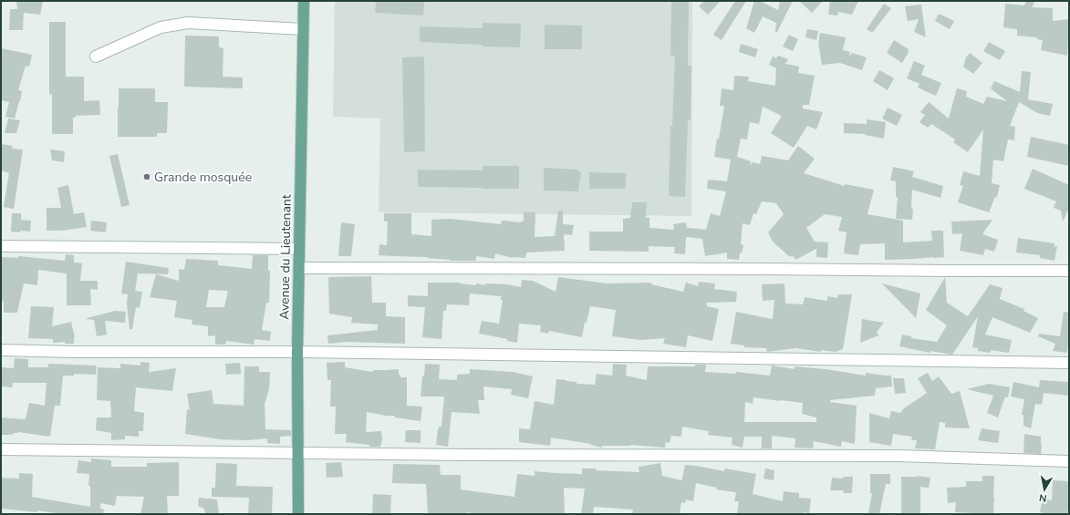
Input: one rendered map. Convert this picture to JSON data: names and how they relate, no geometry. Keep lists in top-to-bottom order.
{
  "streets": {
    "main road": ["Avenue du Lieutenant"]
  },
  "places": ["Grande mosquée"],
  "north": "bottom"
}
